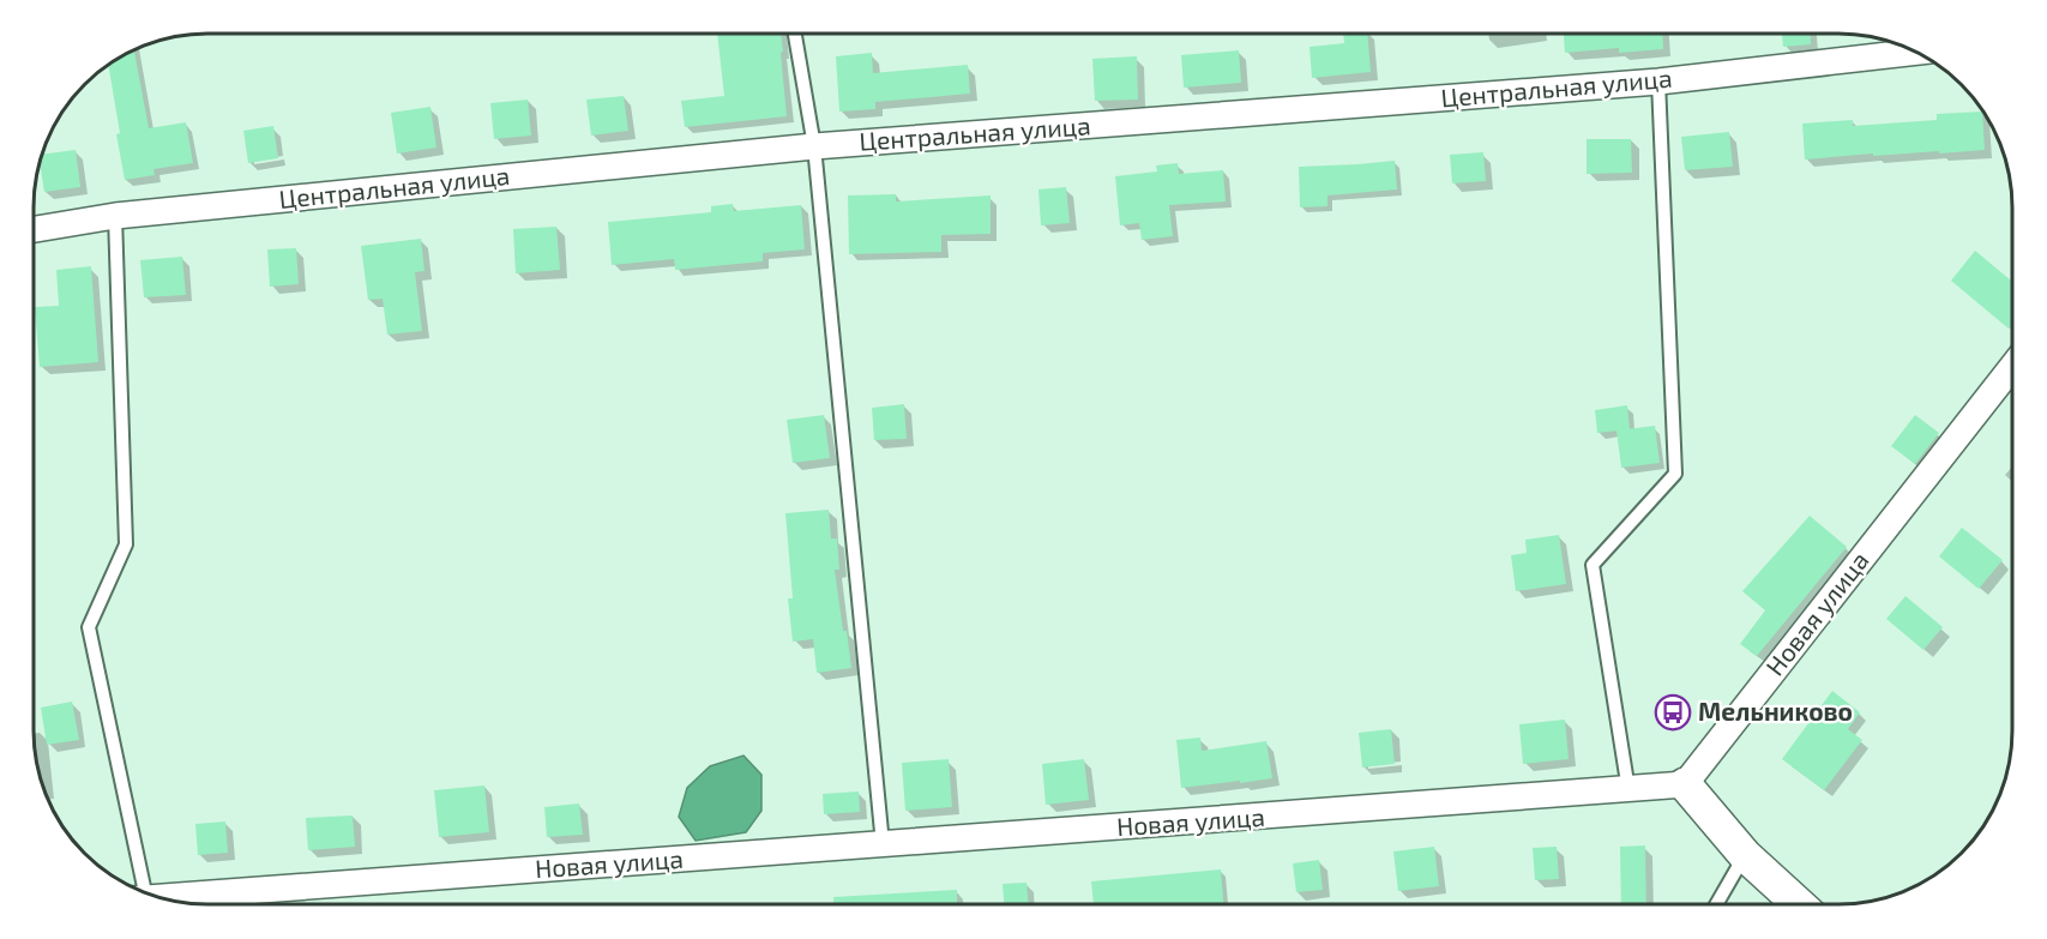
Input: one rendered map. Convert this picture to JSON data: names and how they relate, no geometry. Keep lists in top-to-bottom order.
{
  "streets": {
    "street": ["Центральная улица", "Новая улица"]
  },
  "places": {
    "bus stop": ["Мельниково"]
  }
}
